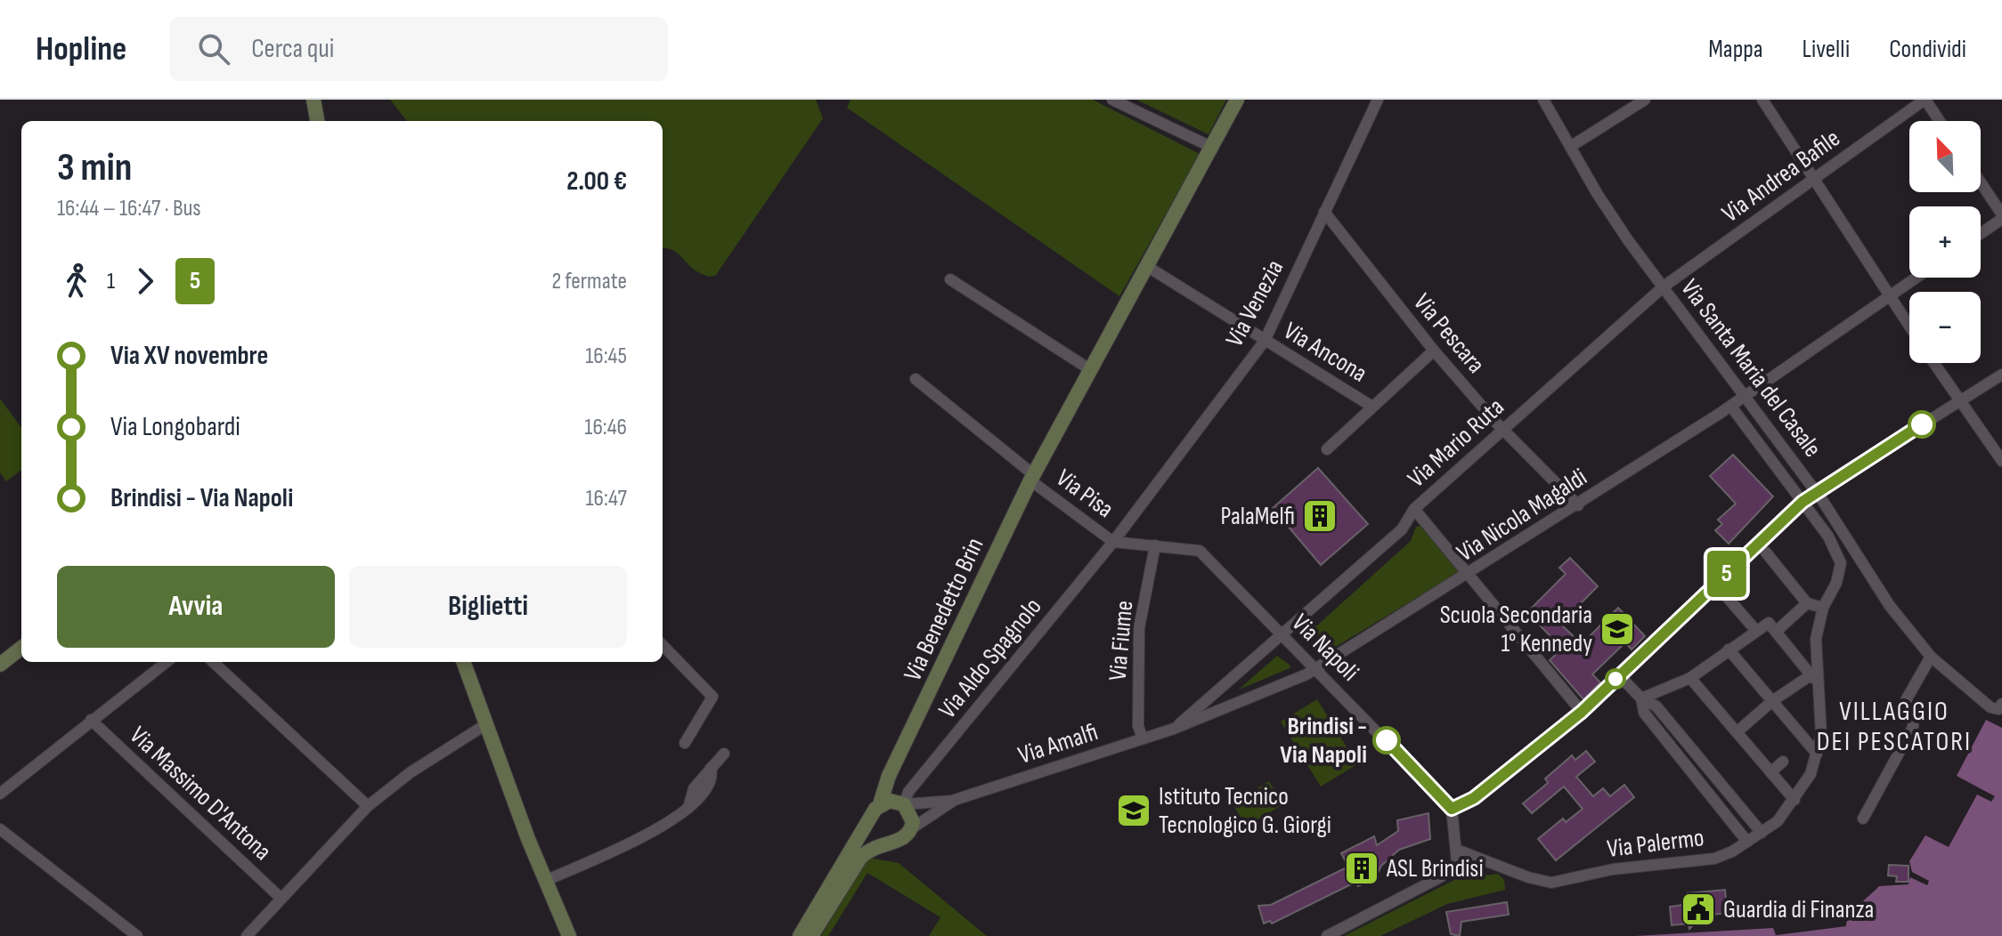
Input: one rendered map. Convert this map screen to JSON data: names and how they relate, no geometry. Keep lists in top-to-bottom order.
{
  "streets": {
    "street": [
      "Via Andrea Bafile",
      "Via Venezia",
      "Via Pescara",
      "Via Ancona",
      "Via Santa Maria del Casale",
      "Via Mario Ruta",
      "Via Pisa",
      "Via Nicola Magaldi",
      "Via Benedetto Brin",
      "Via Fiume",
      "Via Napoli",
      "Via Aldo Spagnolo",
      "Via Amalfi",
      "Via Massimo D'Antona",
      "Via Palermo"
    ]
  },
  "crossings": [
    ["Via Andrea Bafile", "Via Santa Maria del Casale"],
    ["Via Andrea Bafile", "Via Mario Ruta"],
    ["Via Venezia", "Via Pescara"],
    ["Via Venezia", "Via Ancona"],
    ["Via Venezia", "Via Pisa"],
    ["Via Venezia", "Via Napoli"],
    ["Via Venezia", "Via Aldo Spagnolo"],
    ["Via Pescara", "Via Mario Ruta"],
    ["Via Pescara", "Via Nicola Magaldi"],
    ["Via Ancona", "Via Benedetto Brin"],
    ["Via Santa Maria del Casale", "Via Mario Ruta"],
    ["Via Santa Maria del Casale", "Via Nicola Magaldi"],
    ["Via Mario Ruta", "Via Napoli"],
    ["Via Mario Ruta", "Via Amalfi"],
    ["Via Pisa", "Via Benedetto Brin"],
    ["Via Pisa", "Via Napoli"],
    ["Via Pisa", "Via Aldo Spagnolo"],
    ["Via Nicola Magaldi", "Via Napoli"],
    ["Via Nicola Magaldi", "Via Amalfi"],
    ["Via Nicola Magaldi", "Via Palermo"],
    ["Via Benedetto Brin", "Via Aldo Spagnolo"],
    ["Via Benedetto Brin", "Via Amalfi"],
    ["Via Fiume", "Via Napoli"],
    ["Via Fiume", "Via Amalfi"],
    ["Via Napoli", "Via Aldo Spagnolo"],
    ["Via Napoli", "Via Amalfi"],
    ["Via Aldo Spagnolo", "Via Amalfi"]
  ],
  "districts": ["VILLAGGIO DEI PESCATORI"],
  "places": {
    "building": ["PalaMelfi", "ASL Brindisi"],
    "school or university": ["Scuola Secondaria 1° Kennedy", "Istituto Tecnico Tecnologico G. Giorgi"],
    "other": ["Brindisi - Via Napoli"],
    "public building": ["Guardia di Finanza"]
  },
  "lines": ["bus line 5"],
  "north": "top left",
  "page": {
    "header": "Hopline",
    "search": "Cerca qui",
    "nav": ["Mappa", "Livelli", "Condividi"],
    "on_map": "5",
    "map_buttons": ["+", "−"],
    "heading": ["3 min", "16:44 – 16:47 · Bus", "2.00 €"],
    "legs": ["1", "5", "2 fermate"],
    "list": [
      {
        "name": "Via XV novembre",
        "value": "16:45"
      },
      {
        "name": "Via Longobardi",
        "value": "16:46"
      },
      {
        "name": "Brindisi - Via Napoli",
        "value": "16:47"
      }
    ],
    "buttons": ["Avvia", "Biglietti"]
  }
}
